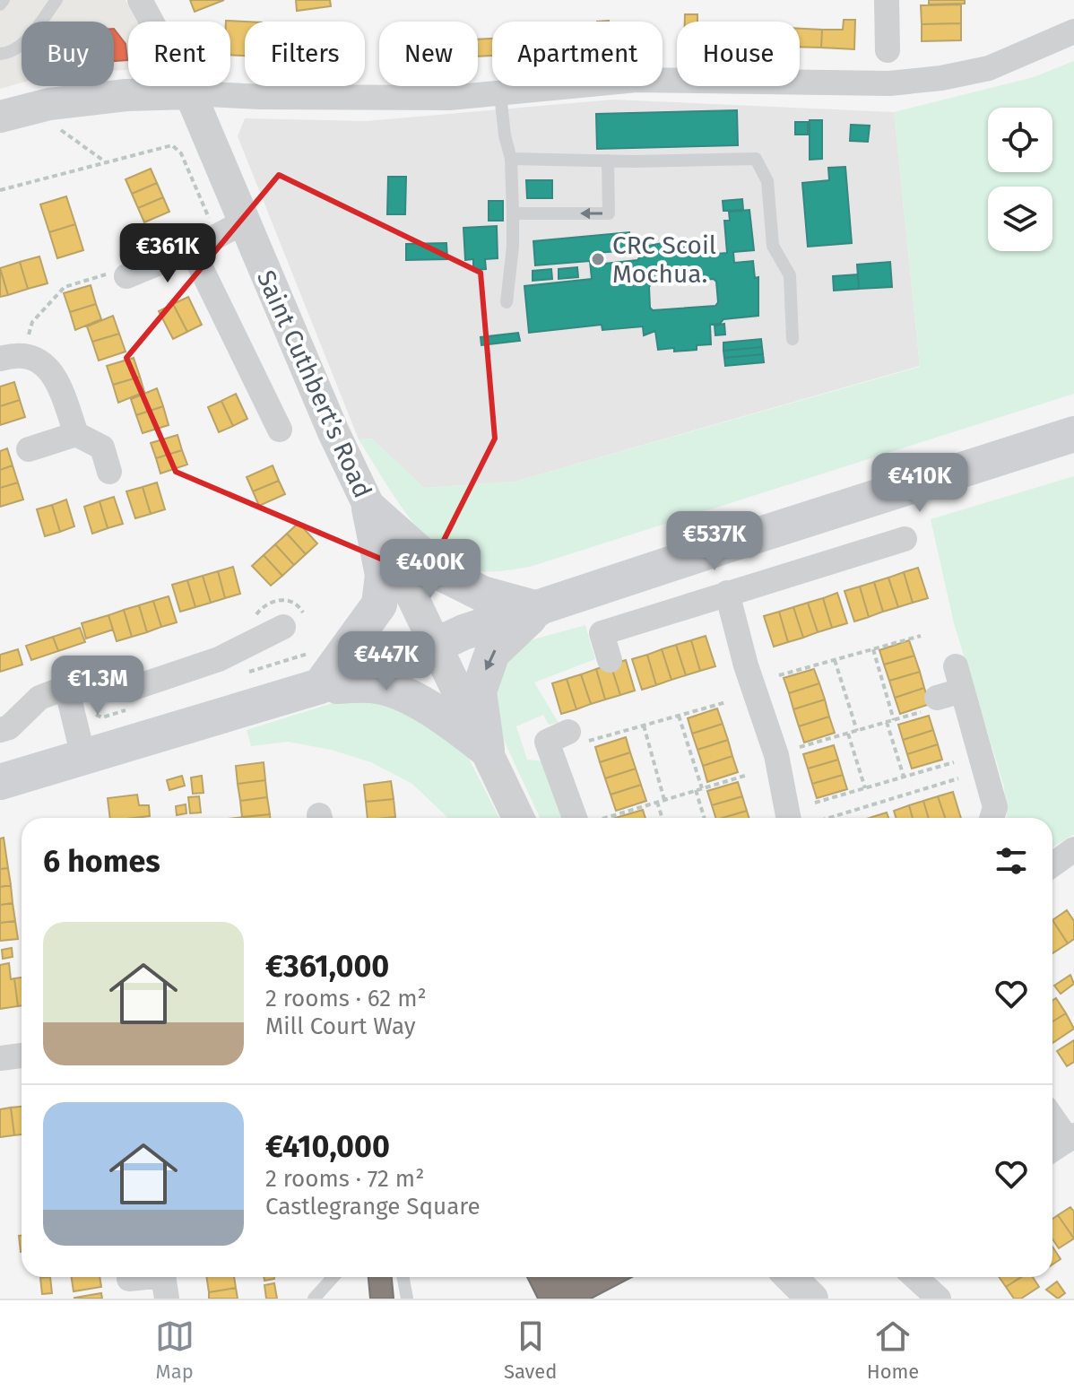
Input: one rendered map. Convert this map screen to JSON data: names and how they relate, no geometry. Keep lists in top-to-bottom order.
{
  "streets": {
    "street": ["Saint Cuthbert’s Road"]
  },
  "places": ["CRC Scoil Mochua."],
  "page": {
    "chip": [
      "Buy",
      "Rent",
      "Filters",
      "New",
      "Apartment",
      "House"
    ],
    "price": [
      "€361K",
      "€410K",
      "€537K",
      "€400K",
      "€447K",
      "€1.3M"
    ],
    "heading": "6 homes",
    "list": [
      {
        "name": "€361,000",
        "note": "2 rooms · 62 m² · Mill Court Way"
      },
      {
        "name": "€410,000",
        "note": "2 rooms · 72 m² · Castlegrange Square"
      }
    ],
    "tabs": ["Map", "Saved", "Home"]
  }
}
